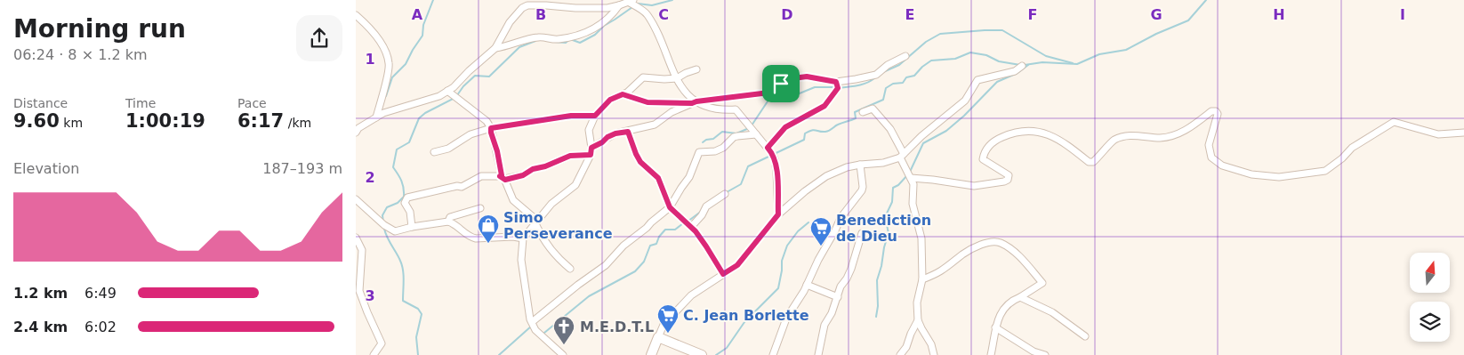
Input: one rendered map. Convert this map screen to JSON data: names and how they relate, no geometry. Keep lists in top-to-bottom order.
{
  "places": {
    "shop": ["Simo Perseverance"],
    "supermarket": ["Benediction de Dieu", "C. Jean Borlette"],
    "church": ["M.E.D.T.L"]
  },
  "north": "top",
  "page": {
    "heading": ["Morning run", "06:24 · 8 × 1.2 km"],
    "stats": [
      ["Distance", "9.60 km"],
      ["Time", "1:00:19"],
      ["Pace", "6:17 /km"]
    ],
    "chart": ["Elevation", "187–193 m"],
    "list": [
      {
        "name": "1.2 km",
        "note": "6:49"
      },
      {
        "name": "2.4 km",
        "note": "6:02"
      }
    ]
  },
  "grid": {
    "columns": [
      "A",
      "B",
      "C",
      "D",
      "E",
      "F",
      "G",
      "H",
      "I"
    ],
    "rows": ["1", "2", "3"]
  }
}
